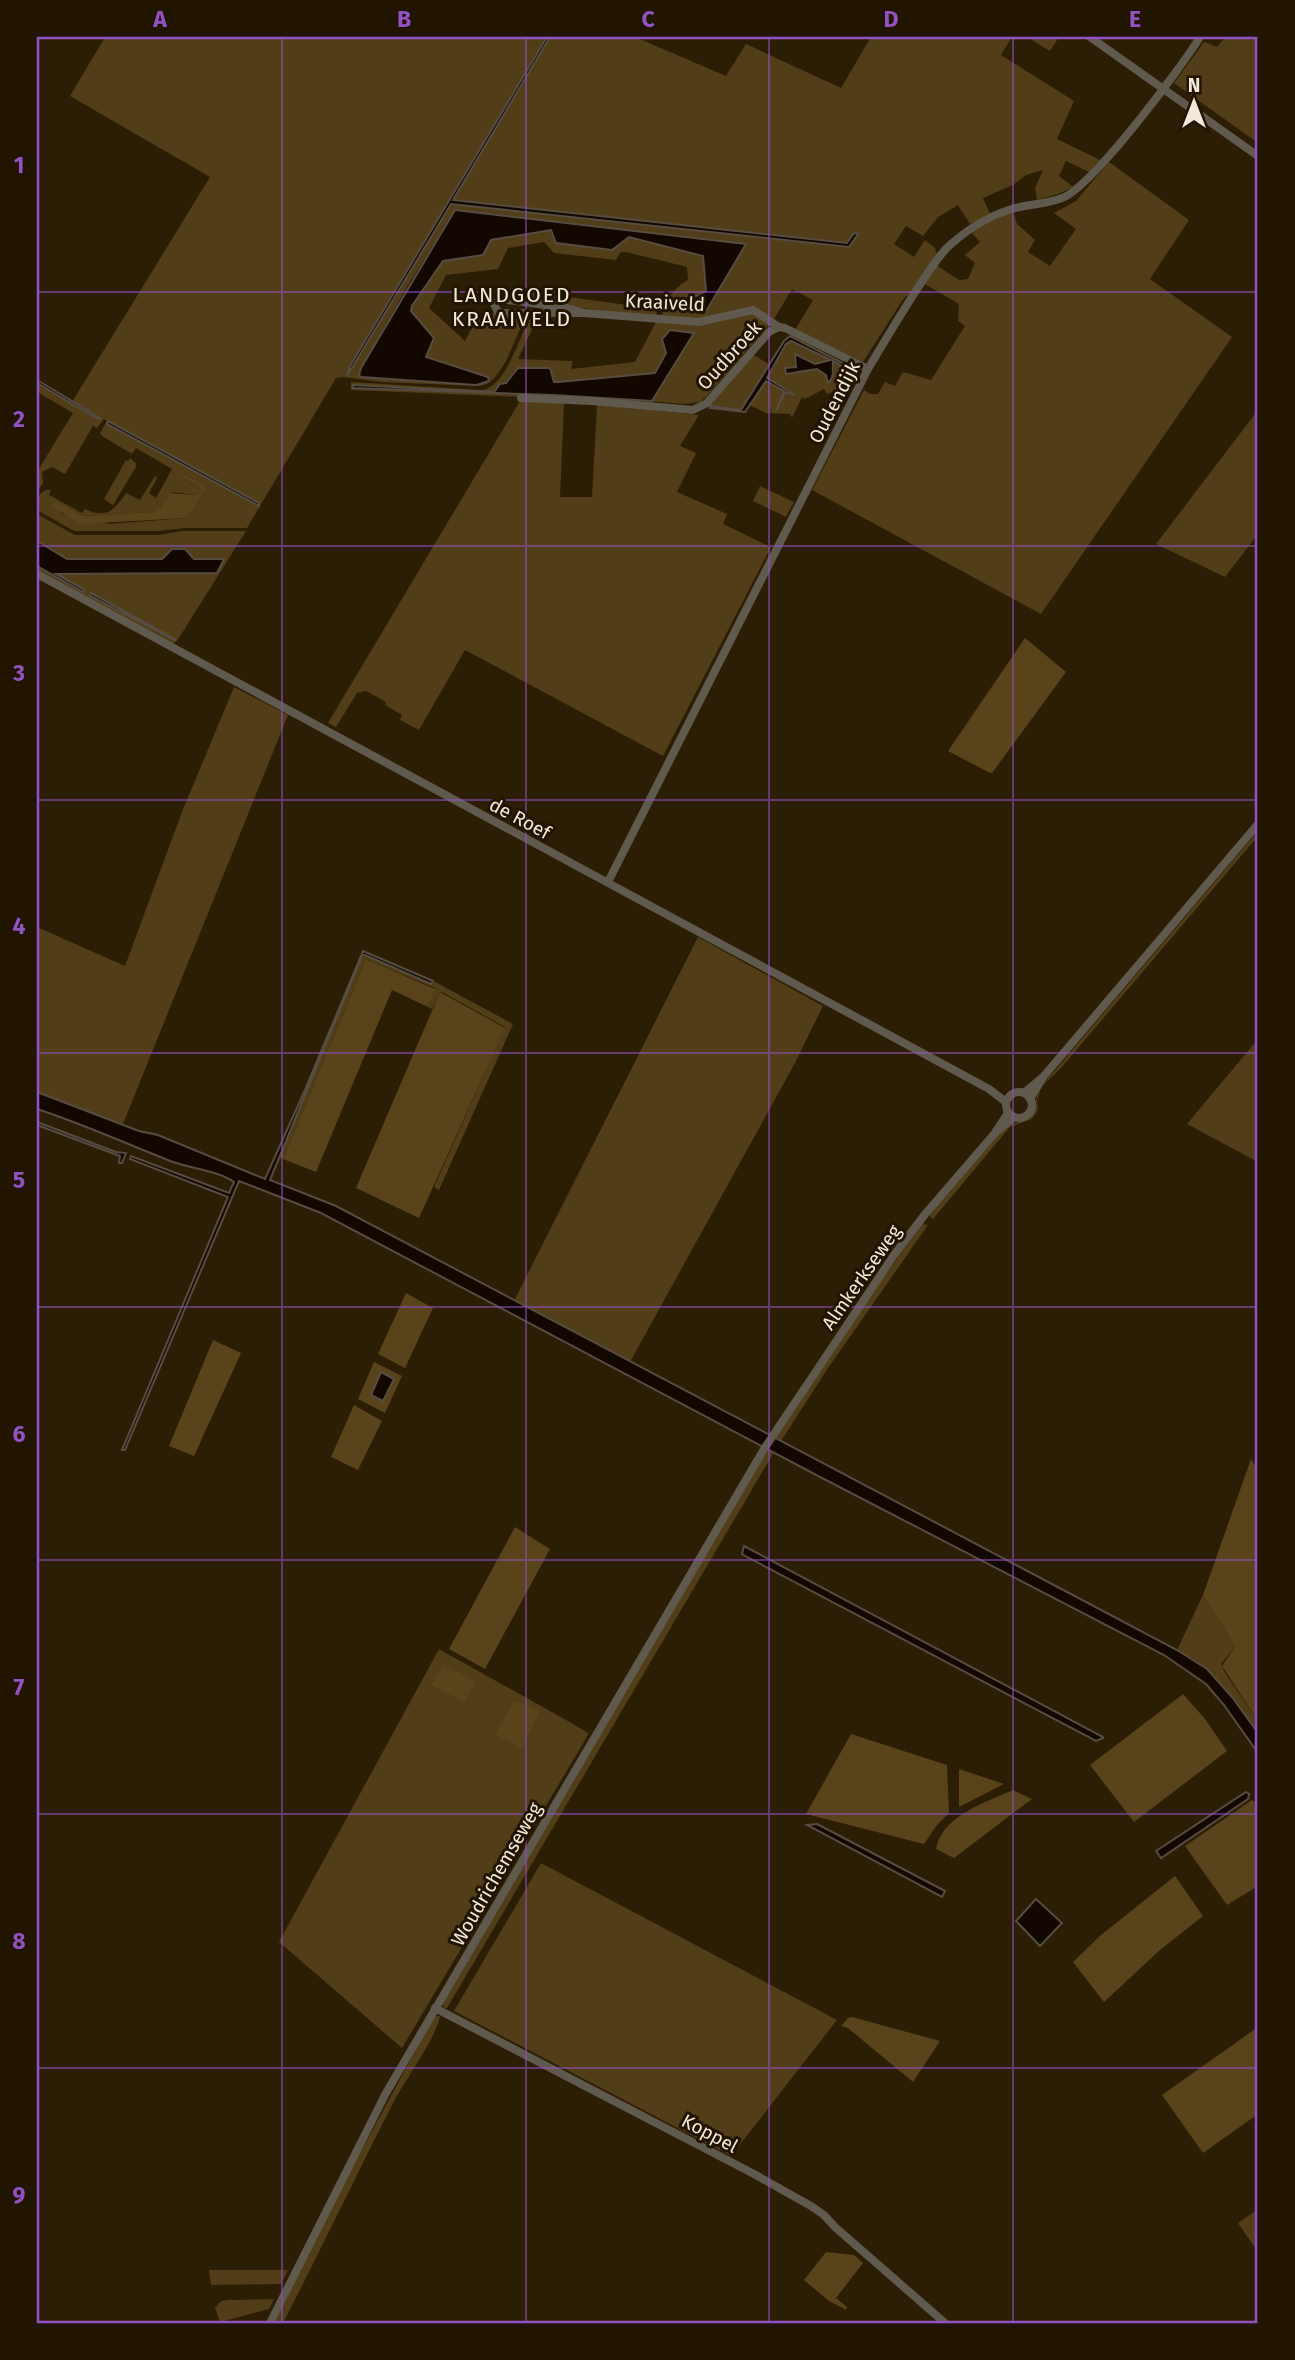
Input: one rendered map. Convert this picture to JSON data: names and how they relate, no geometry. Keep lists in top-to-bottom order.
{
  "streets": {
    "street": [
      "Kraaiveld",
      "Oudbroek",
      "Oudendijk",
      "de Roef",
      "Almkerkseweg",
      "Woudrichemseweg",
      "Koppel"
    ]
  },
  "crossings": [
    ["Kraaiveld", "Oudbroek"],
    ["Oudbroek", "Oudendijk"],
    ["Oudendijk", "de Roef"],
    ["de Roef", "Almkerkseweg"],
    ["Almkerkseweg", "Woudrichemseweg"],
    ["Woudrichemseweg", "Koppel"]
  ],
  "districts": ["LANDGOED KRAAIVELD"],
  "north": "top",
  "grid": {
    "columns": [
      "A",
      "B",
      "C",
      "D",
      "E"
    ],
    "rows": [
      "1",
      "2",
      "3",
      "4",
      "5",
      "6",
      "7",
      "8",
      "9"
    ]
  }
}
